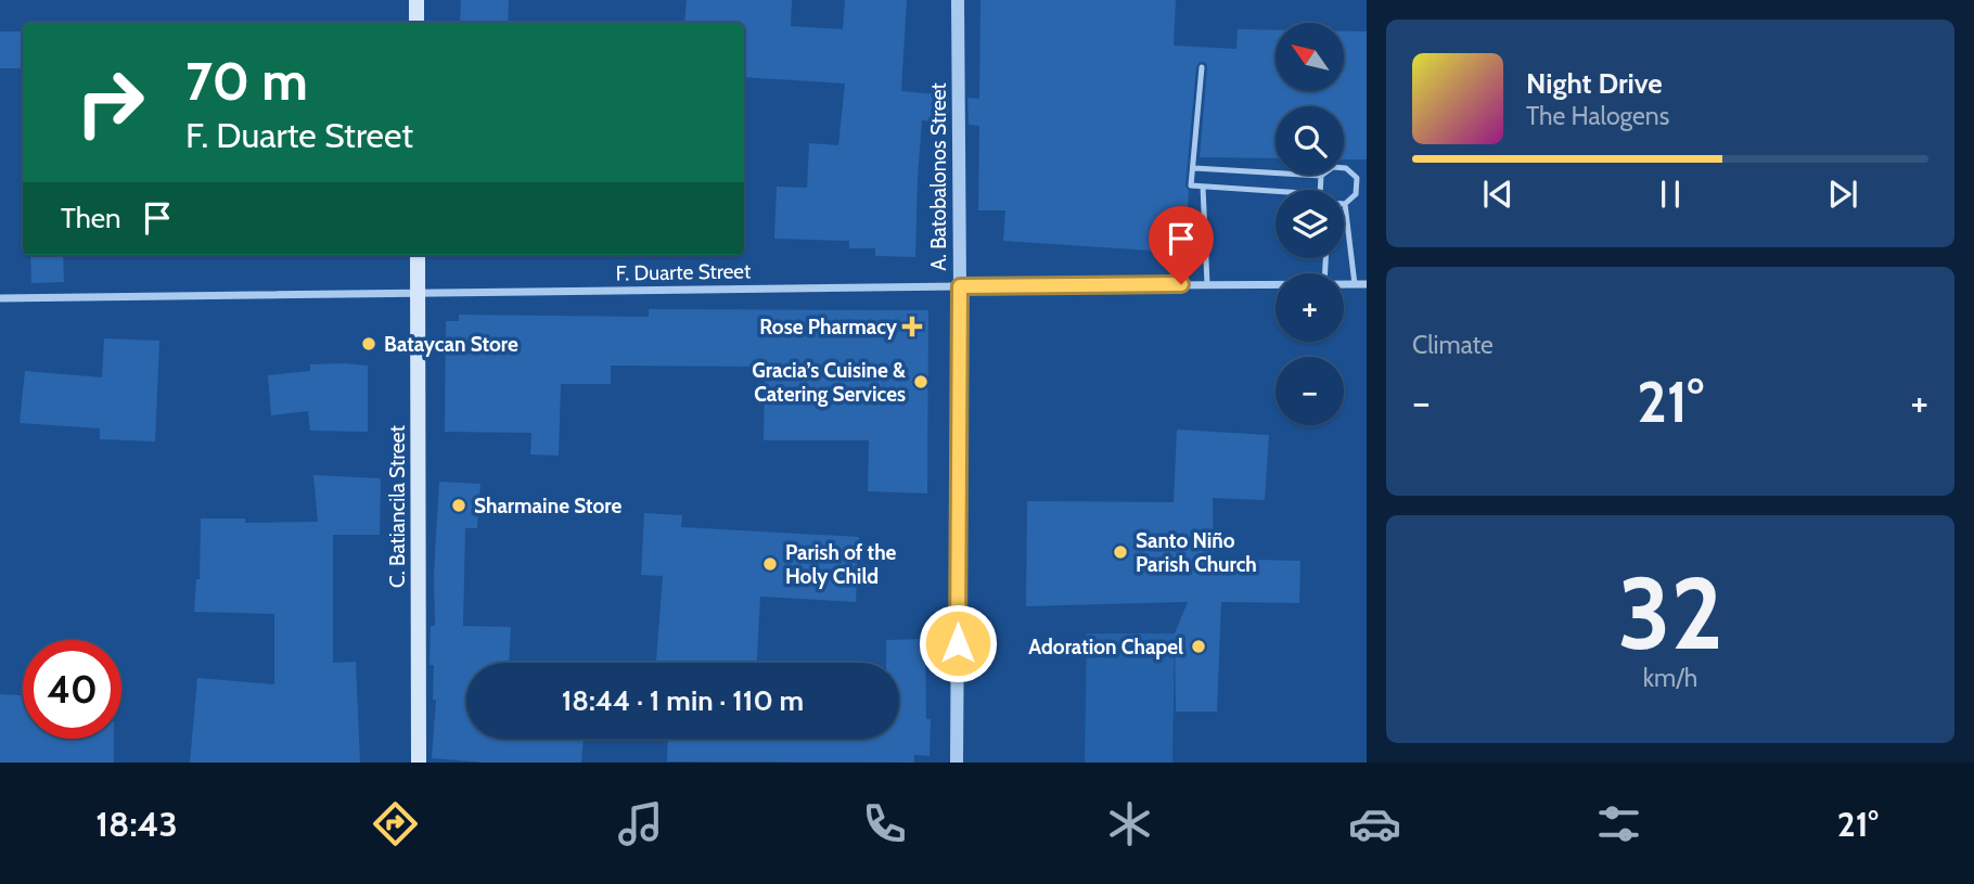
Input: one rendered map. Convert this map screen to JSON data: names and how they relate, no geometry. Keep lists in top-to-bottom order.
{
  "streets": {
    "main road": ["C. Batiancila Street"],
    "street": ["A. Batobalonos Street", "F. Duarte Street"]
  },
  "crossings": [
    ["A. Batobalonos Street", "F. Duarte Street"],
    ["F. Duarte Street", "C. Batiancila Street"]
  ],
  "places": {
    "health": ["Rose Pharmacy"],
    "other": [
      "Bataycan Store",
      "Gracia’s Cuisine & Catering Services",
      "Sharmaine Store",
      "Santo Niño Parish Church",
      "Parish of the Holy Child",
      "Adoration Chapel"
    ]
  },
  "north": "top left",
  "page": {
    "map_buttons": ["+", "−"],
    "turn": ["70 m", "F. Duarte Street"],
    "song": ["Night Drive", "The Halogens"],
    "then": "Then",
    "tile": [
      "Climate",
      ["32", "km/h"]
    ],
    "heat": ["−", "21°", "+"],
    "limit": "40",
    "trip": "18:44 · 1 min · 110 m",
    "tabs": ["18:43", "21°"]
  }
}
